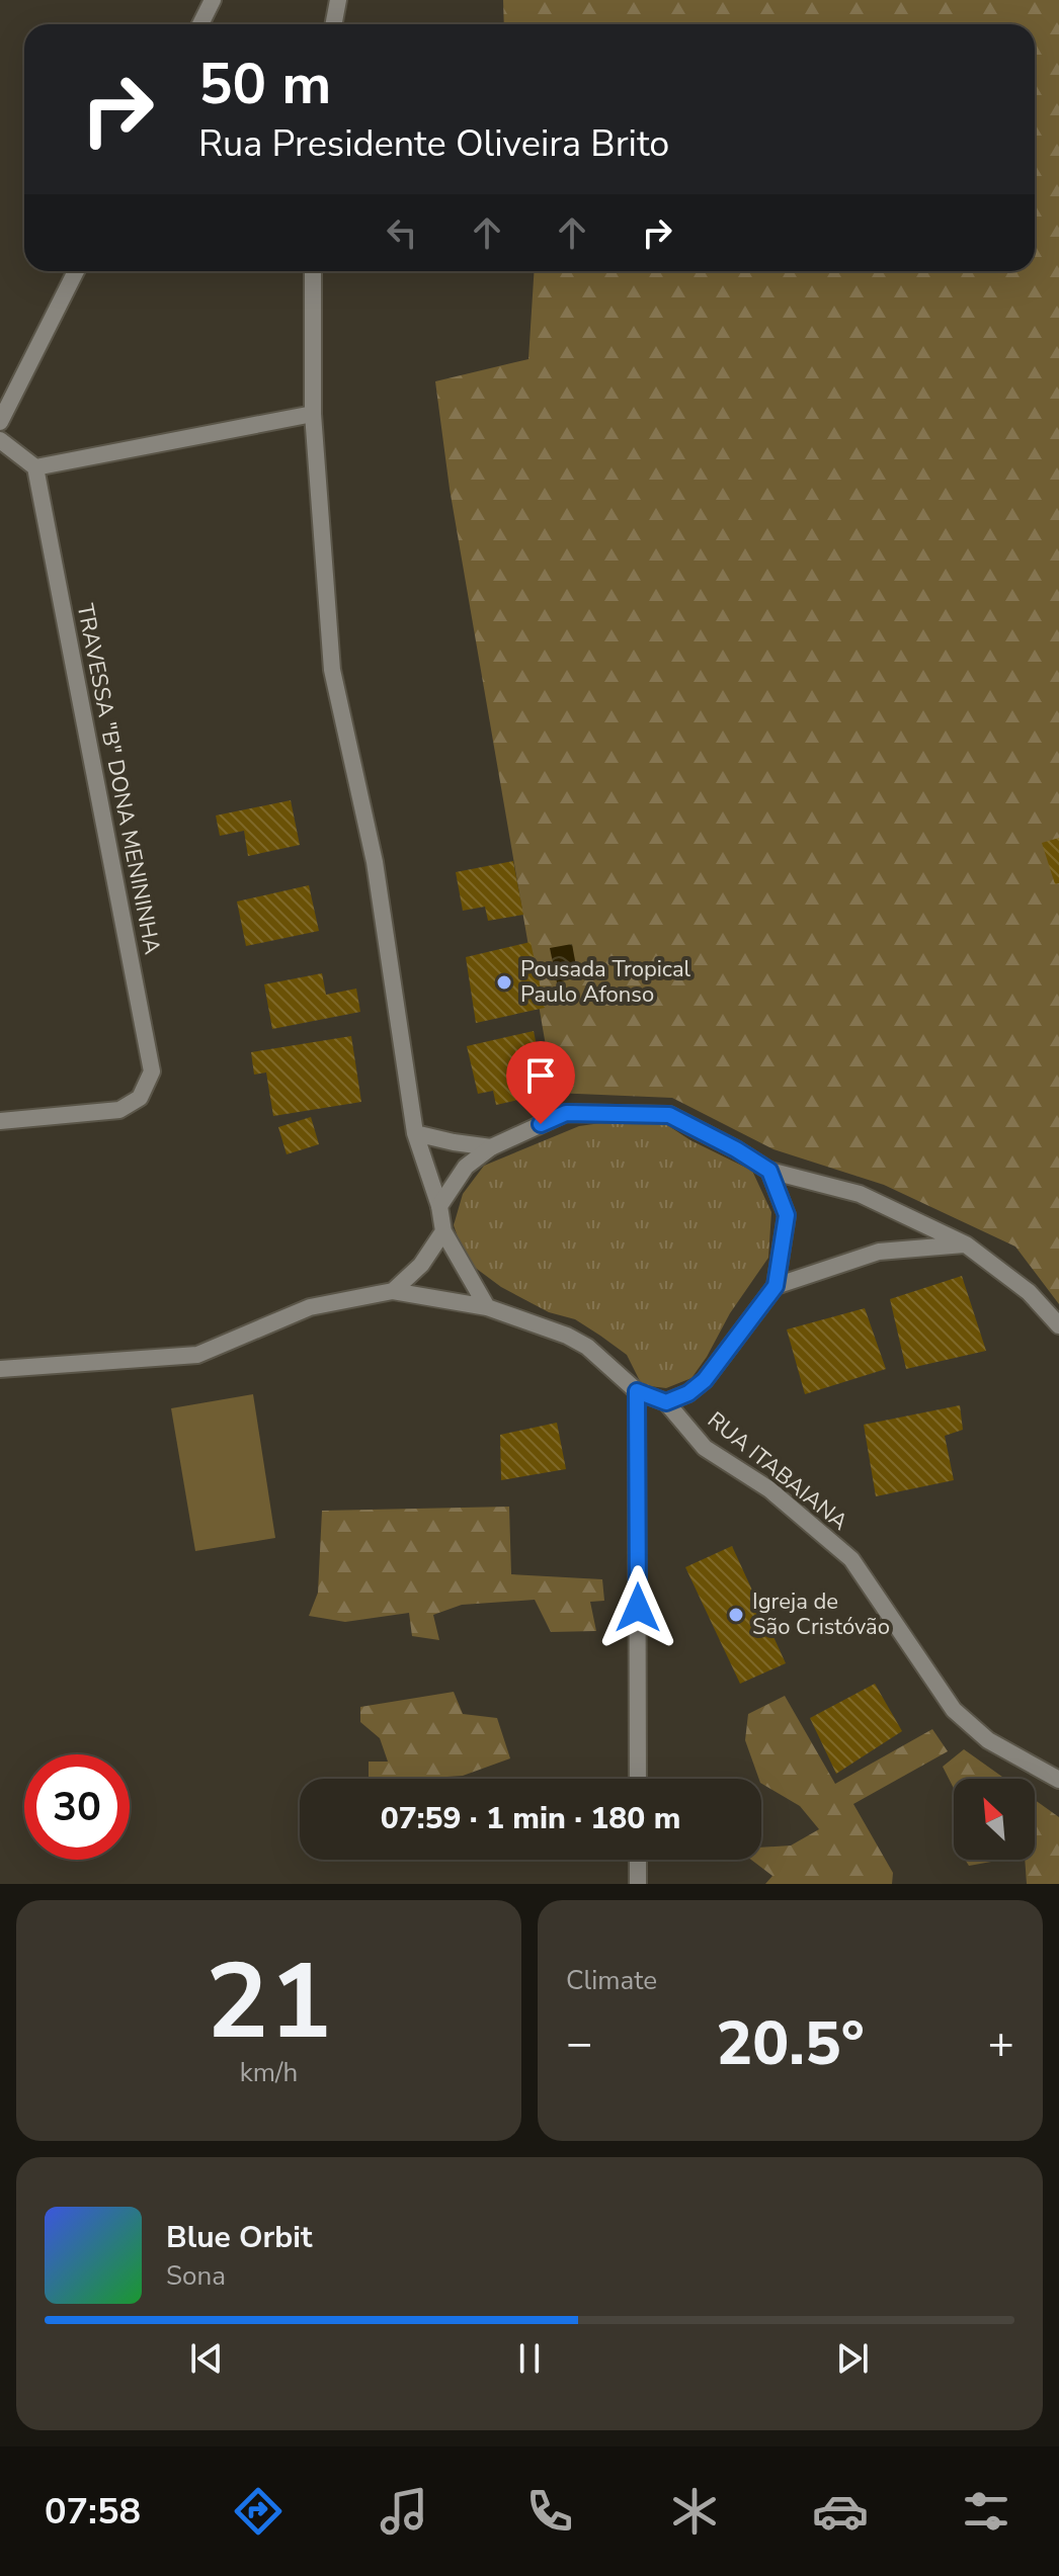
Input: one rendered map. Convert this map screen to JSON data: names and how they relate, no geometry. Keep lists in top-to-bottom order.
{
  "streets": {
    "street": ["TRAVESSA \"B\" DONA MENININHA", "RUA ITABAIANA"]
  },
  "places": ["Pousada Tropical Paulo Afonso", "Igreja de São Cristóvão"],
  "north": "top left",
  "page": {
    "turn": ["50 m", "Rua Presidente Oliveira Brito"],
    "limit": "30",
    "trip": "07:59 · 1 min · 180 m",
    "tile": [
      ["21", "km/h"],
      "Climate"
    ],
    "heat": ["−", "20.5°", "+"],
    "song": ["Blue Orbit", "Sona"],
    "tabs": "07:58"
  }
}
